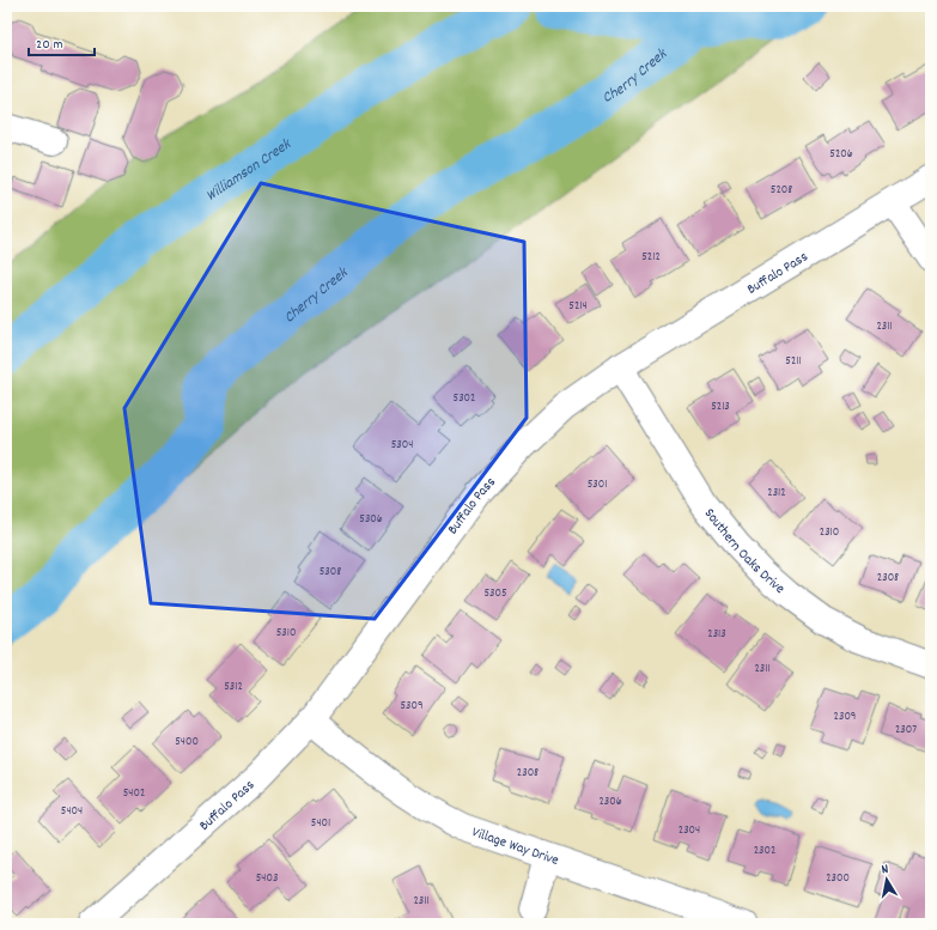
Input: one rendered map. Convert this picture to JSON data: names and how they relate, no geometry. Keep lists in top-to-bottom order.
{
  "streets": {
    "street": ["Buffalo Pass", "Southern Oaks Drive", "Village Way Drive"]
  },
  "crossings": [
    ["Buffalo Pass", "Southern Oaks Drive"],
    ["Buffalo Pass", "Village Way Drive"]
  ],
  "water": ["Cherry Creek", "Williamson Creek"],
  "house_numbers": [
    "5206",
    "5208",
    "5212",
    "5214",
    "2311",
    "5211",
    "5302",
    "5213",
    "5304",
    "5301",
    "2312",
    "5306",
    "2310",
    "5308",
    "2308",
    "5305",
    "5310",
    "2313",
    "2311",
    "5312",
    "5309",
    "2309",
    "2307",
    "5400",
    "2308",
    "5402",
    "2306",
    "5404",
    "5401",
    "2304",
    "2302",
    "5403",
    "2300",
    "2311"
  ],
  "scale_bar": "20 m",
  "north": "top"
}
